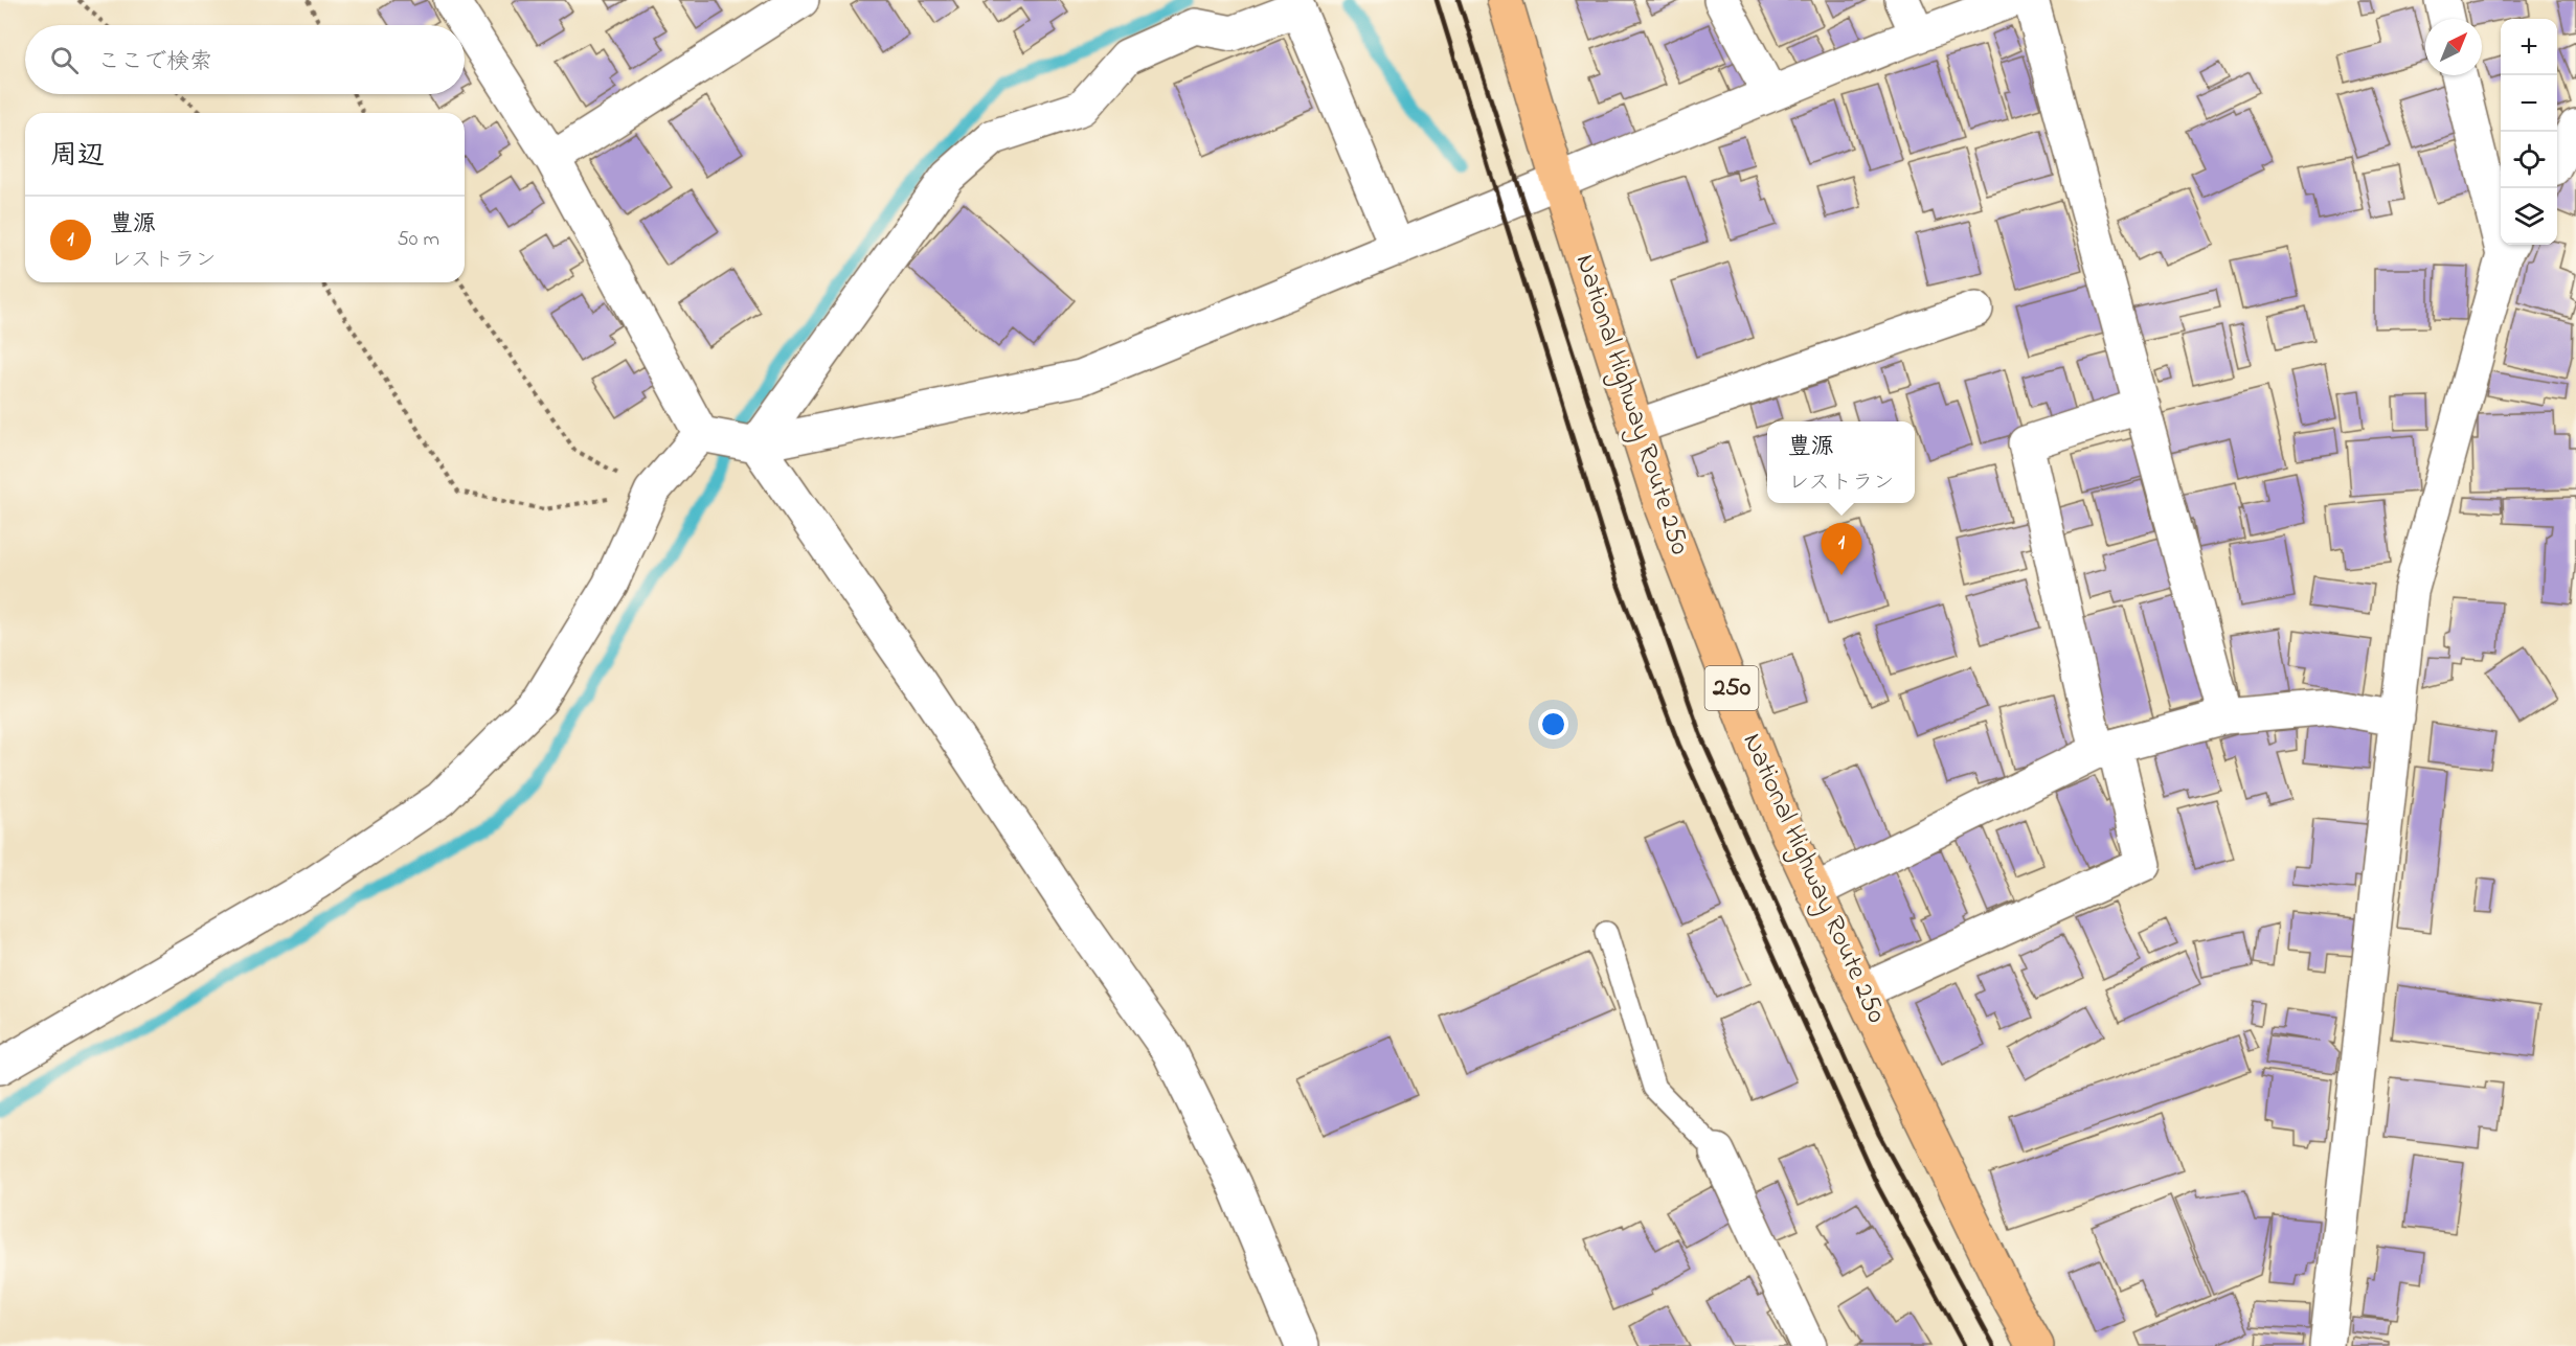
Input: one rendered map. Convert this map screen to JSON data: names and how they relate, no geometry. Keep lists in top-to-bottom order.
{
  "streets": {
    "highway": ["National Highway Route 250", "250"]
  },
  "north": "top right",
  "page": {
    "map_buttons": ["+", "−"],
    "search": "ここで検索",
    "heading": "周辺",
    "list": [
      {
        "mark": "1",
        "name": "豊源",
        "note": "レストラン",
        "value": "50 m"
      }
    ],
    "popup": ["豊源", "レストラン"],
    "pins": "1"
  }
}
